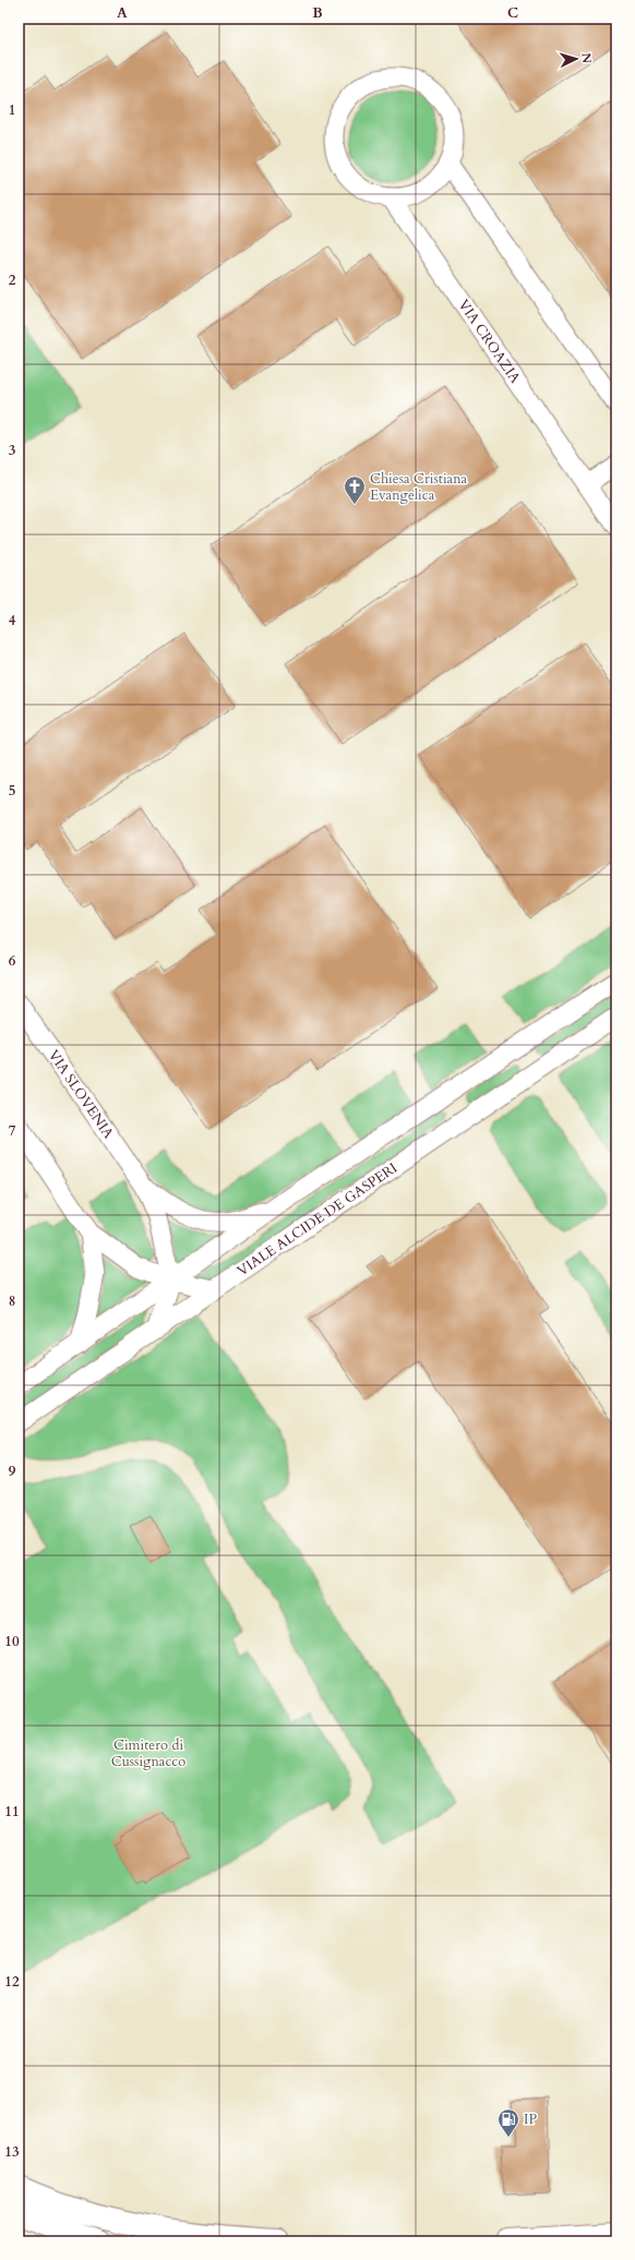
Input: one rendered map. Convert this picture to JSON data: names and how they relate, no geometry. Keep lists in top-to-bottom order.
{
  "streets": {
    "street": ["VIA CROAZIA", "VIA SLOVENIA", "VIALE ALCIDE DE GASPERI"]
  },
  "parks": ["Cimitero di Cussignacco"],
  "places": {
    "church": ["Chiesa Cristiana Evangelica"],
    "fuel station": ["IP"]
  },
  "north": "right",
  "grid": {
    "columns": ["A", "B", "C"],
    "rows": [
      "1",
      "2",
      "3",
      "4",
      "5",
      "6",
      "7",
      "8",
      "9",
      "10",
      "11",
      "12",
      "13"
    ]
  }
}
